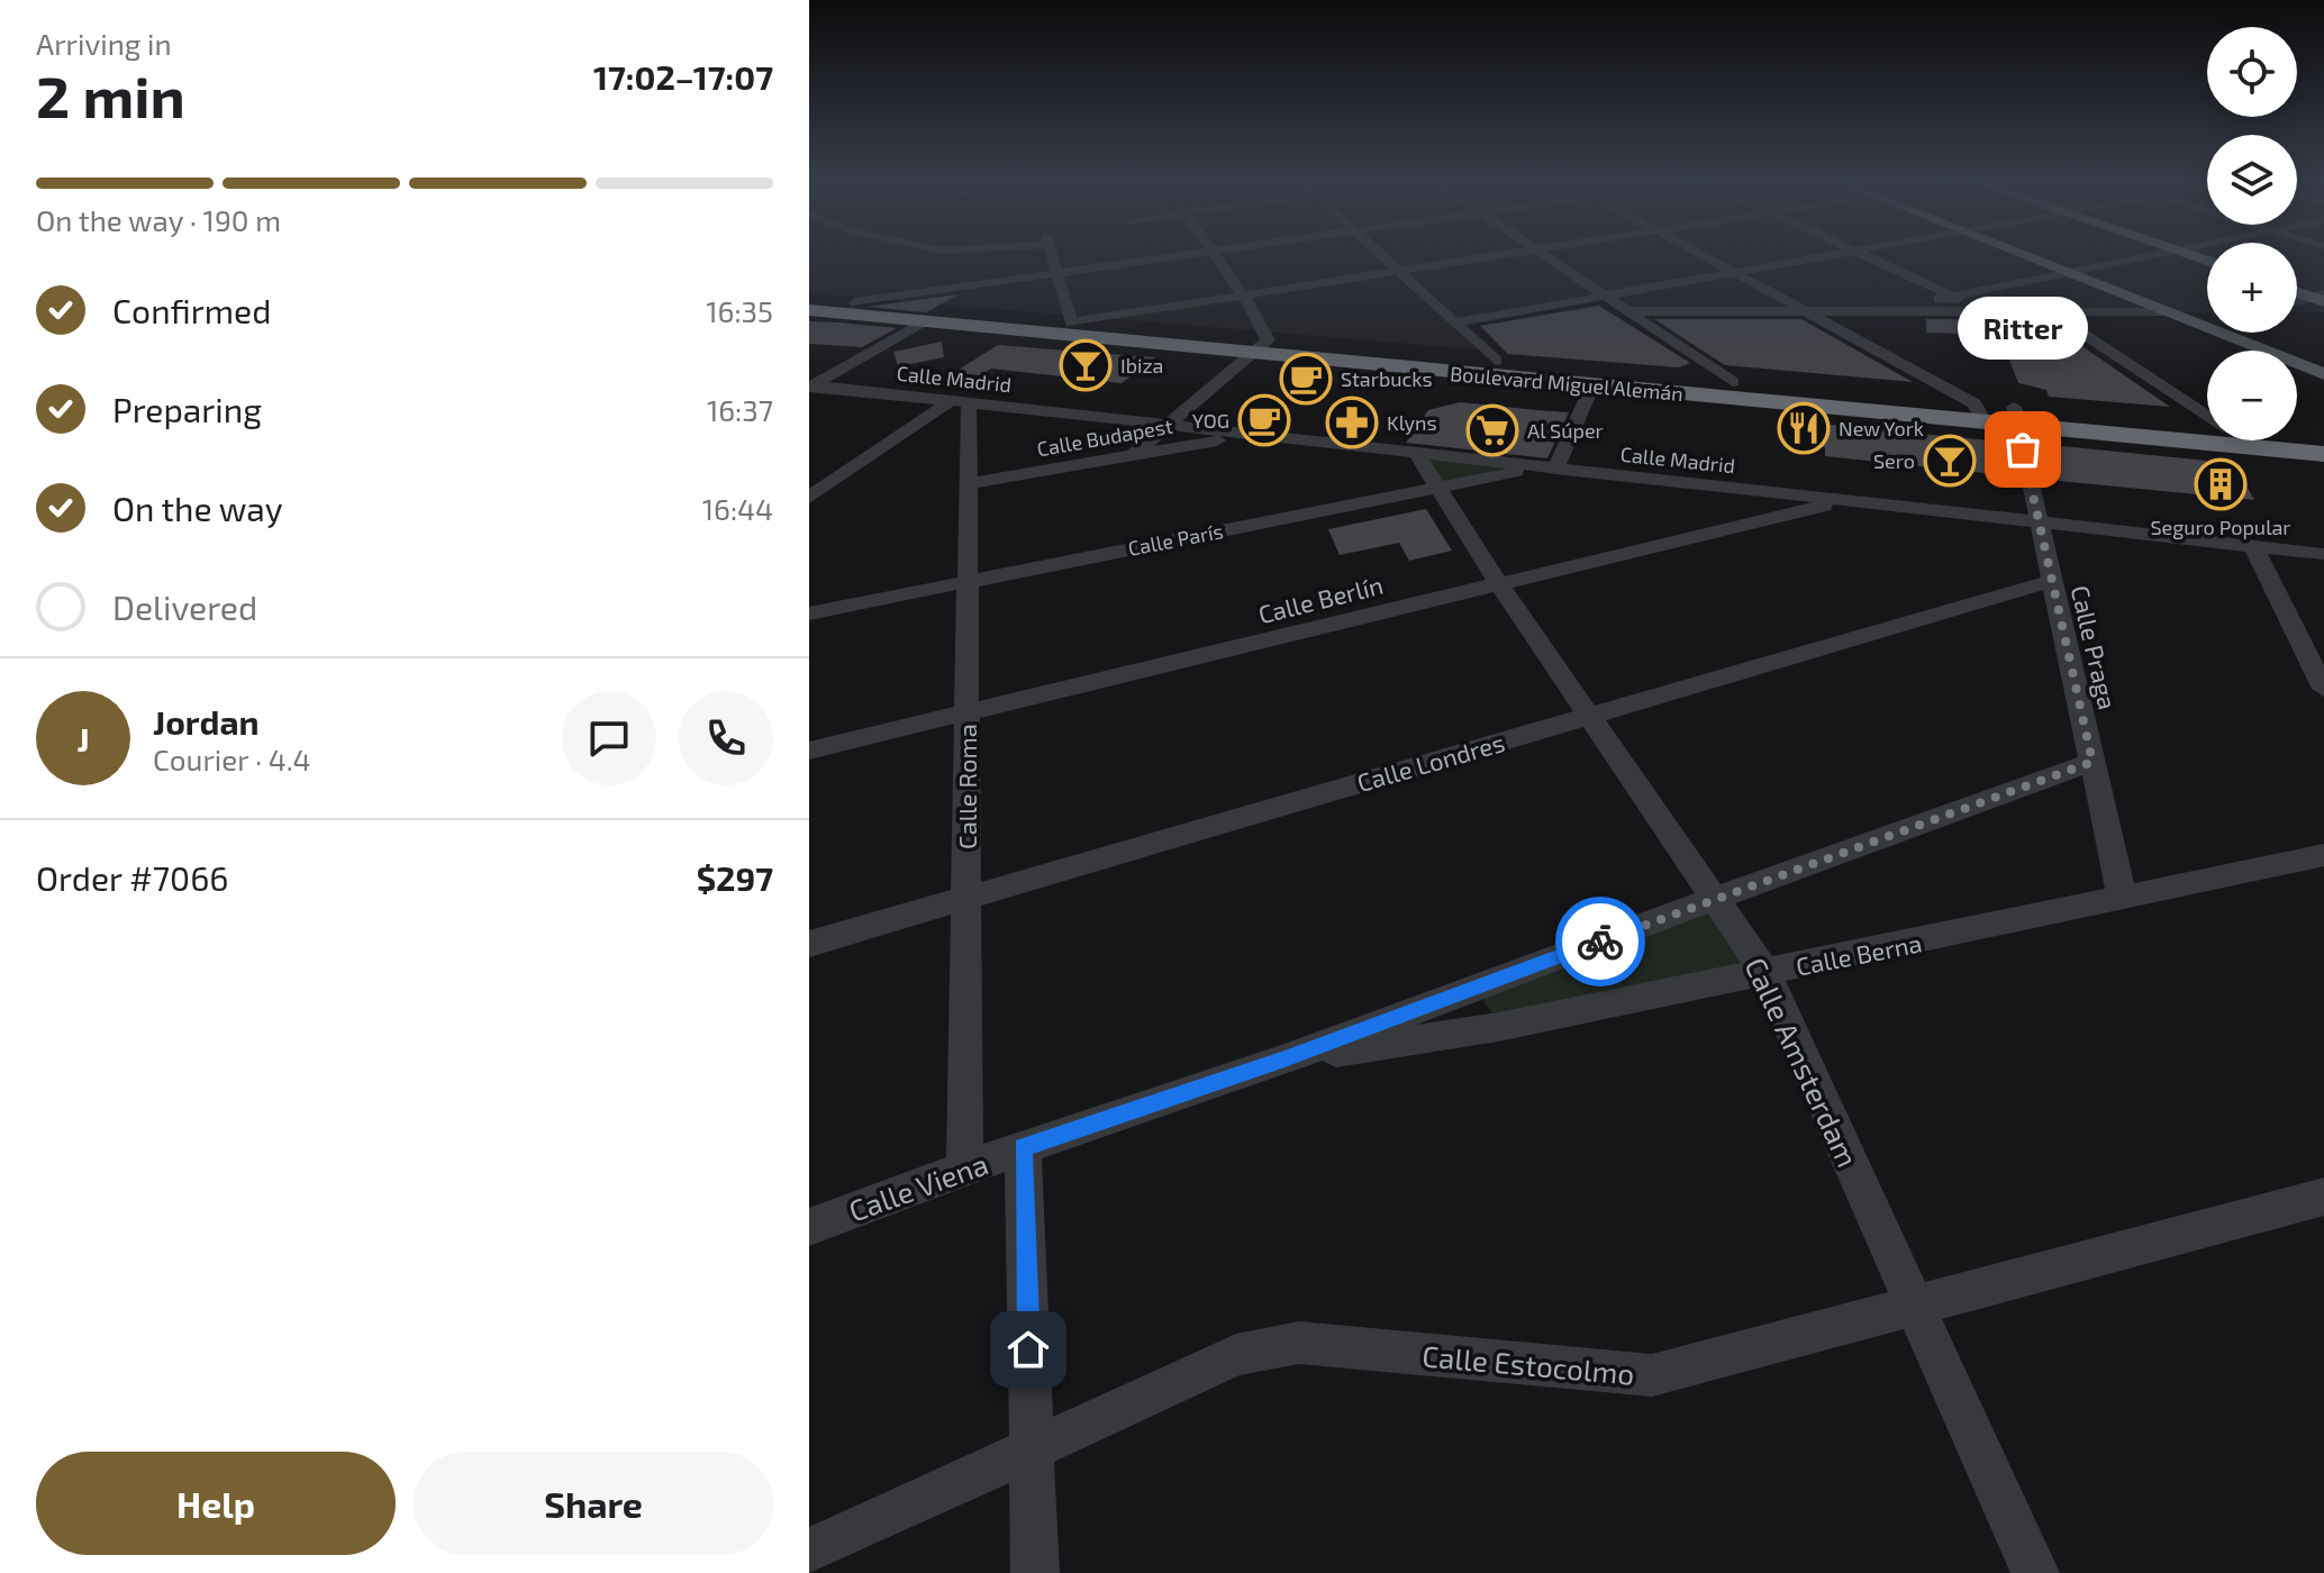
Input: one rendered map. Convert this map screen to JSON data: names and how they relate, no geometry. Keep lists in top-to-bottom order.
{
  "streets": {
    "highway": ["Boulevard Miguel Alemán"],
    "street": [
      "Calle Madrid",
      "Calle Budapest",
      "Calle París",
      "Calle Berlín",
      "Calle Praga",
      "Calle Londres",
      "Calle Roma",
      "Calle Berna",
      "Calle Amsterdam",
      "Calle Viena",
      "Calle Estocolmo"
    ]
  },
  "crossings": [
    ["Calle Madrid", "Calle Budapest"],
    ["Calle Madrid", "Calle París"],
    ["Calle Madrid", "Calle Berlín"],
    ["Calle Madrid", "Calle Praga"],
    ["Calle Madrid", "Calle Roma"],
    ["Calle Madrid", "Calle Amsterdam"],
    ["Boulevard Miguel Alemán", "Calle Praga"],
    ["Calle Budapest", "Calle Roma"],
    ["Calle París", "Calle Roma"],
    ["Calle París", "Calle Amsterdam"],
    ["Calle Berlín", "Calle Roma"],
    ["Calle Berlín", "Calle Amsterdam"],
    ["Calle Praga", "Calle Londres"],
    ["Calle Praga", "Calle Berna"],
    ["Calle Praga", "Calle Viena"],
    ["Calle Londres", "Calle Roma"],
    ["Calle Londres", "Calle Amsterdam"],
    ["Calle Roma", "Calle Viena"],
    ["Calle Berna", "Calle Amsterdam"],
    ["Calle Berna", "Calle Viena"],
    ["Calle Amsterdam", "Calle Viena"],
    ["Calle Amsterdam", "Calle Estocolmo"]
  ],
  "places": {
    "bar": ["Ibiza", "Sero"],
    "cafe": ["Starbucks", "YOG"],
    "pharmacy": ["Klyns"],
    "restaurant": ["New York"],
    "supermarket": ["Al Súper"],
    "other": ["Ritter"],
    "building": ["Seguro Popular"]
  },
  "page": {
    "heading": ["2 min", "Arriving in", "17:02–17:07"],
    "panel": [
      "Jordan",
      "Courier · 4.4",
      "Order #7066",
      "$297"
    ],
    "map_buttons": ["+", "−"],
    "bar": "On the way · 190 m",
    "list": [
      ["Confirmed", "16:35"],
      ["Preparing", "16:37"],
      ["On the way", "16:44"],
      "Delivered"
    ],
    "bubble": "Ritter",
    "round": "J",
    "buttons": ["Help", "Share"]
  }
}
